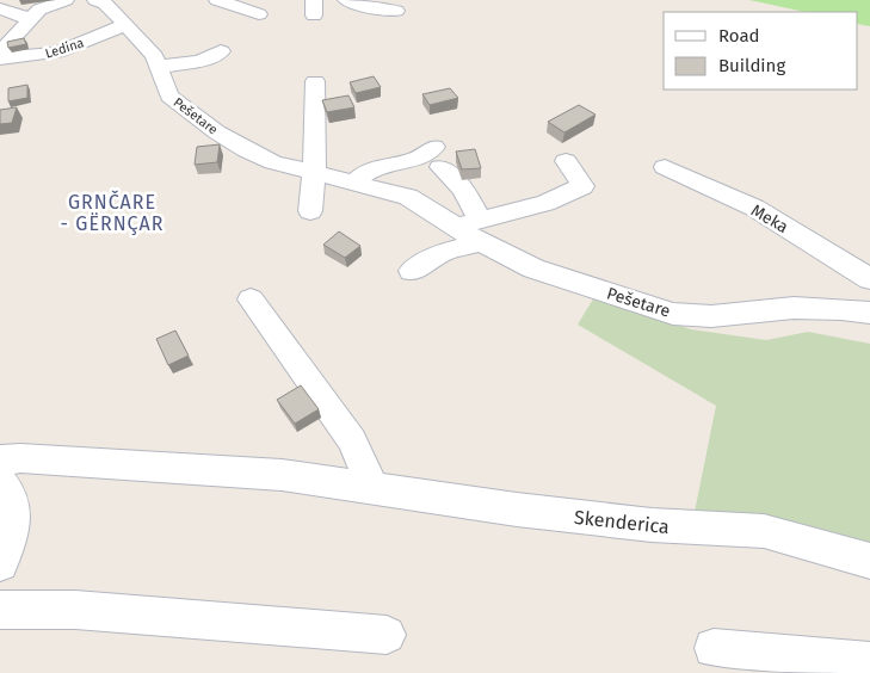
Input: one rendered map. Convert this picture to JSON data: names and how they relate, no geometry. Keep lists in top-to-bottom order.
{
  "streets": {
    "street": [
      "Ledina",
      "Pešetare",
      "Meka",
      "Skenderica"
    ]
  },
  "crossings": [
    ["Ledina", "Pešetare"]
  ],
  "districts": ["GRNČARE - GËRNÇAR"],
  "legend": ["Road", "Building"]
}
